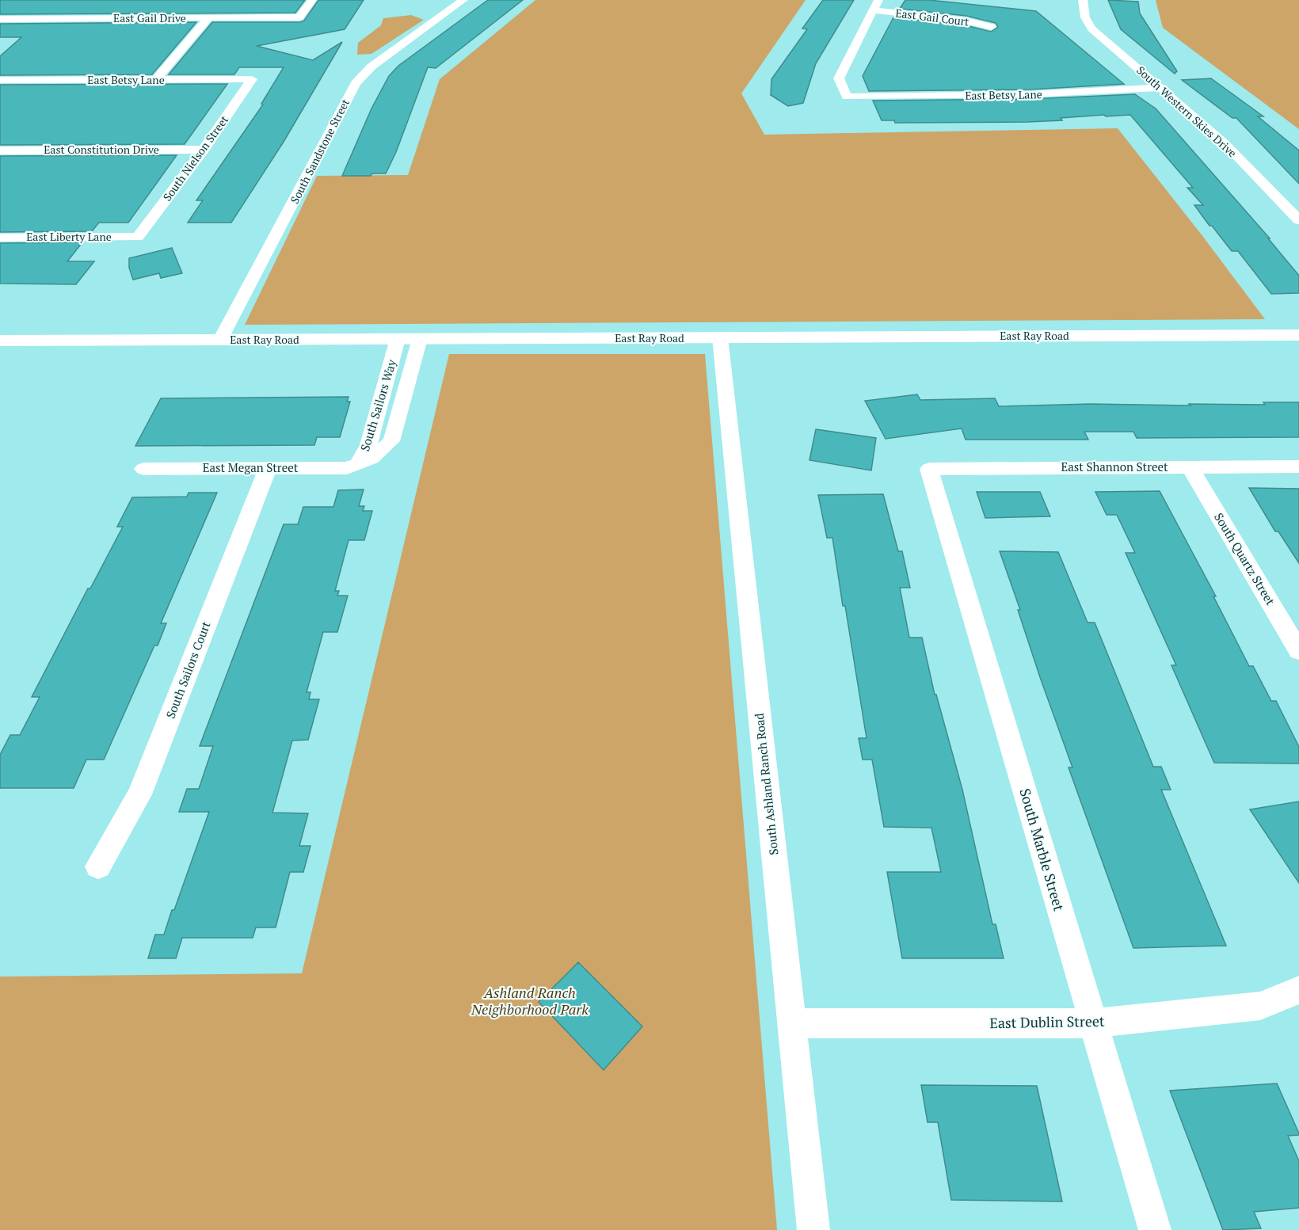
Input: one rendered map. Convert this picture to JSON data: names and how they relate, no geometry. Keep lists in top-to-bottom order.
{
  "streets": {
    "main road": ["East Ray Road"],
    "street": [
      "East Gail Court",
      "East Gail Drive",
      "East Betsy Lane",
      "South Western Skies Drive",
      "East Constitution Drive",
      "South Sandstone Street",
      "South Nielson Street",
      "East Liberty Lane",
      "South Sailors Way",
      "East Shannon Street",
      "East Megan Street",
      "South Quartz Street",
      "South Sailors Court",
      "South Ashland Ranch Road",
      "South Marble Street",
      "East Dublin Street"
    ]
  },
  "crossings": [
    ["East Gail Court", "East Betsy Lane"],
    ["East Betsy Lane", "South Western Skies Drive"],
    ["East Betsy Lane", "South Nielson Street"],
    ["East Constitution Drive", "South Nielson Street"],
    ["South Sandstone Street", "East Ray Road"],
    ["South Nielson Street", "East Liberty Lane"],
    ["East Ray Road", "South Sailors Way"],
    ["East Ray Road", "South Ashland Ranch Road"],
    ["South Sailors Way", "East Megan Street"],
    ["East Shannon Street", "South Quartz Street"],
    ["East Shannon Street", "South Marble Street"],
    ["East Megan Street", "South Sailors Court"],
    ["South Ashland Ranch Road", "East Dublin Street"],
    ["South Marble Street", "East Dublin Street"]
  ],
  "parks": ["Ashland Ranch Neighborhood Park"]
}
